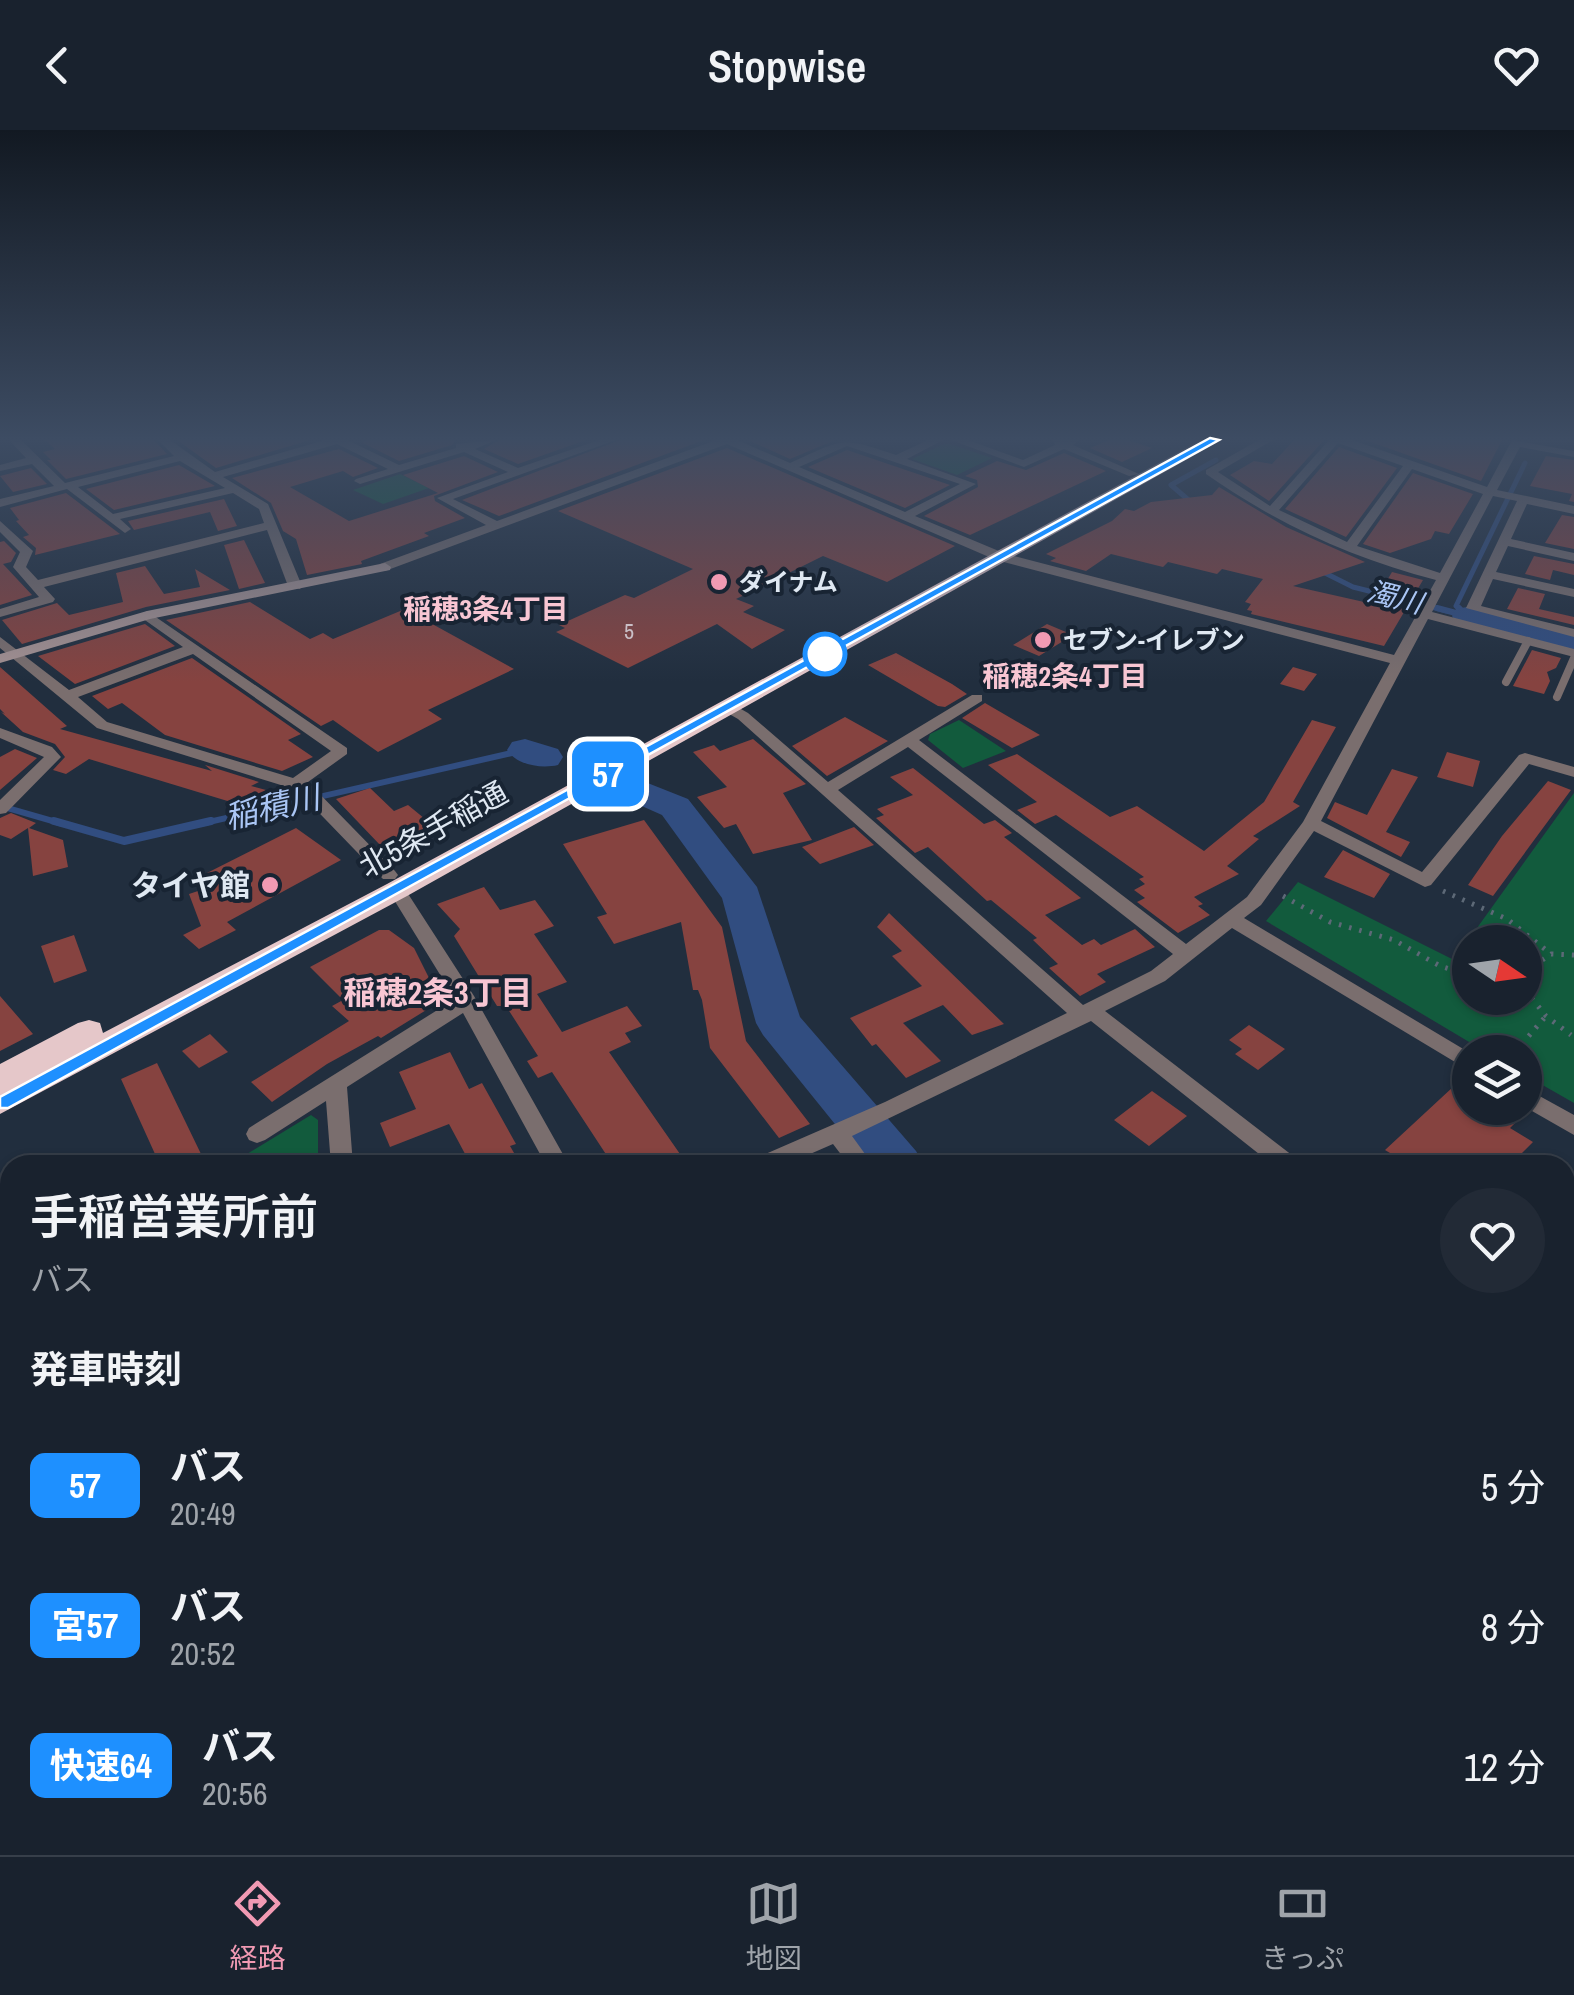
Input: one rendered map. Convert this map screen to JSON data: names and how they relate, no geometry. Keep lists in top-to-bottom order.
{
  "streets": {
    "highway": ["北5条手稲通"]
  },
  "districts": ["稲穂3条4丁目", "稲穂2条4丁目", "稲穂2条3丁目"],
  "water": ["濁川", "稲積川"],
  "places": ["ダイナム", "セブン-イレブン", "タイヤ館"],
  "lines": ["bus line 57"],
  "house_numbers": ["5"],
  "north": "right",
  "page": {
    "header": "Stopwise",
    "on_map": "57",
    "heading": [
      ["手稲営業所前", "バス"],
      "発車時刻"
    ],
    "list": [
      {
        "mark": "57",
        "name": "バス",
        "note": "20:49",
        "value": "5 分"
      },
      {
        "mark": "宮57",
        "name": "バス",
        "note": "20:52",
        "value": "8 分"
      },
      {
        "mark": "快速64",
        "name": "バス",
        "note": "20:56",
        "value": "12 分"
      }
    ],
    "tabs": ["経路", "地図", "きっぷ"]
  }
}
